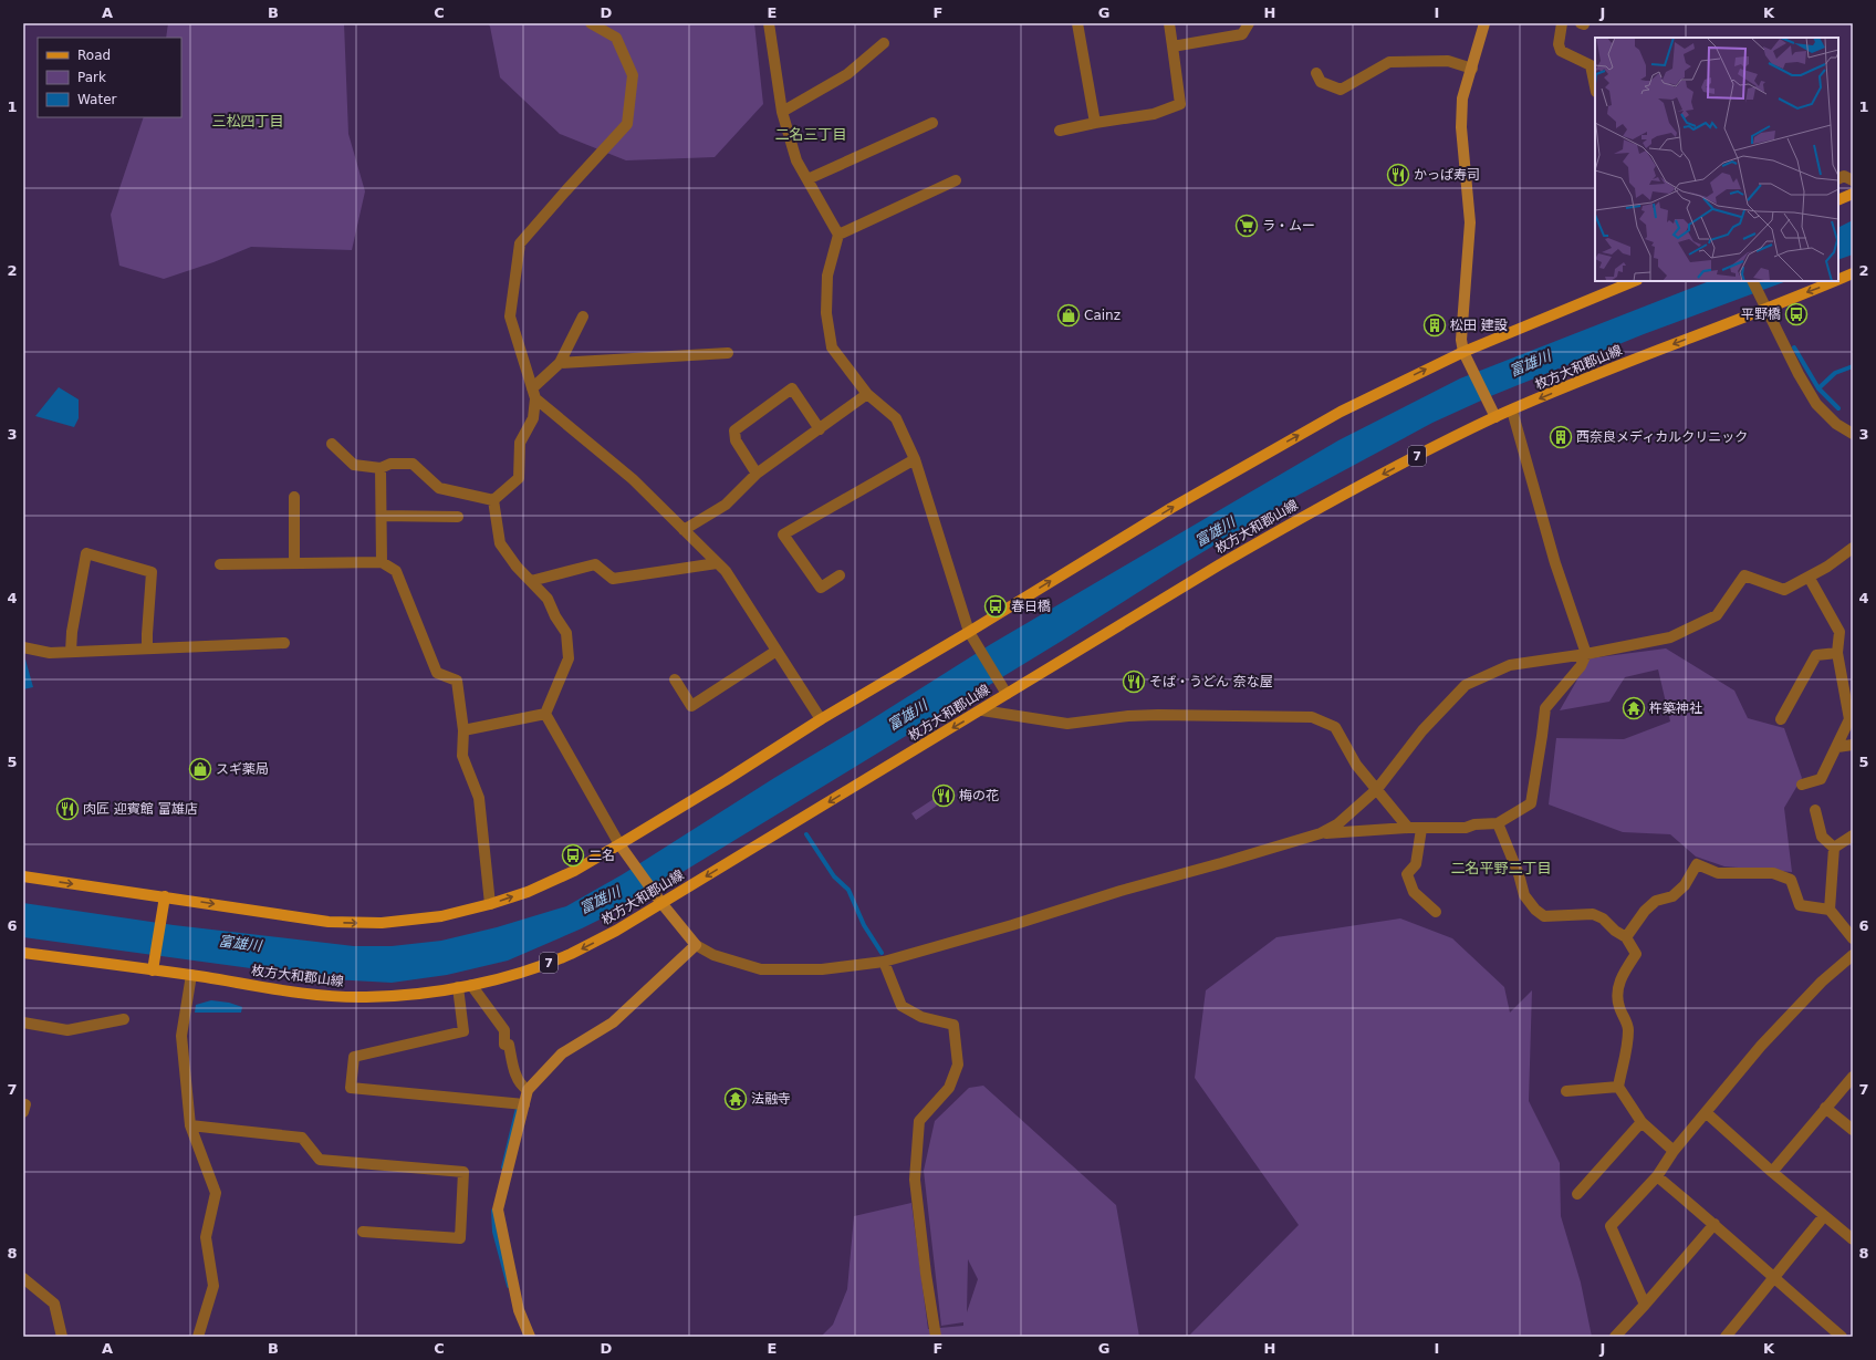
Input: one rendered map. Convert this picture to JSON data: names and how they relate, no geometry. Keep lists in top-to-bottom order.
{
  "streets": {
    "main road": ["枚方大和郡山線", "7"]
  },
  "districts": ["三松四丁目", "二名三丁目", "二名平野二丁目"],
  "water": ["富雄川"],
  "places": {
    "restaurant": [
      "かっぱ寿司",
      "そば・うどん 奈な屋",
      "梅の花",
      "肉匠 迎賓館 富雄店"
    ],
    "supermarket": ["ラ・ムー"],
    "bus stop": ["平野橋", "春日橋", "二名"],
    "shop": ["Cainz", "スギ薬局"],
    "building": ["松田 建設", "西奈良メディカルクリニック"],
    "temple": ["杵築神社", "法融寺"]
  },
  "legend": ["Road", "Park", "Water"],
  "grid": {
    "columns": [
      "A",
      "B",
      "C",
      "D",
      "E",
      "F",
      "G",
      "H",
      "I",
      "J",
      "K"
    ],
    "rows": [
      "1",
      "2",
      "3",
      "4",
      "5",
      "6",
      "7",
      "8"
    ]
  }
}
